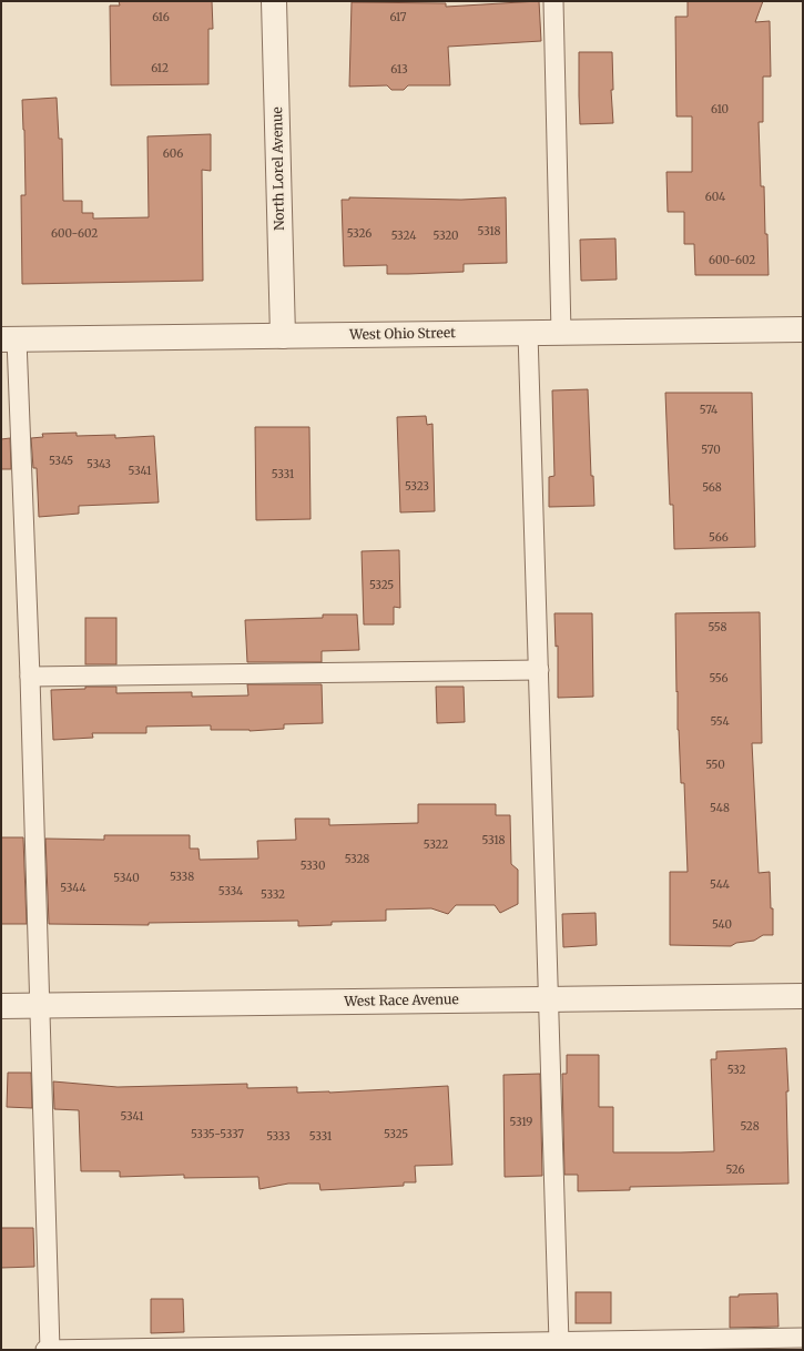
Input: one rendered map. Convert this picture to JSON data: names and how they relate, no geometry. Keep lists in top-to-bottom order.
{
  "streets": {
    "street": ["North Lorel Avenue", "West Ohio Street", "West Race Avenue"]
  },
  "crossings": [
    ["North Lorel Avenue", "West Ohio Street"]
  ],
  "house_numbers": [
    "616",
    "617",
    "612",
    "613",
    "610",
    "606",
    "604",
    "5318",
    "600-602",
    "5326",
    "5324",
    "5320",
    "600-602",
    "574",
    "570",
    "5345",
    "5343",
    "5341",
    "5331",
    "5323",
    "568",
    "566",
    "5325",
    "558",
    "556",
    "554",
    "550",
    "548",
    "5318",
    "5322",
    "5328",
    "5330",
    "5338",
    "5340",
    "544",
    "5344",
    "5334",
    "5332",
    "540",
    "532",
    "5341",
    "5319",
    "528",
    "5335-5337",
    "5325",
    "5333",
    "5331",
    "526"
  ]
}
